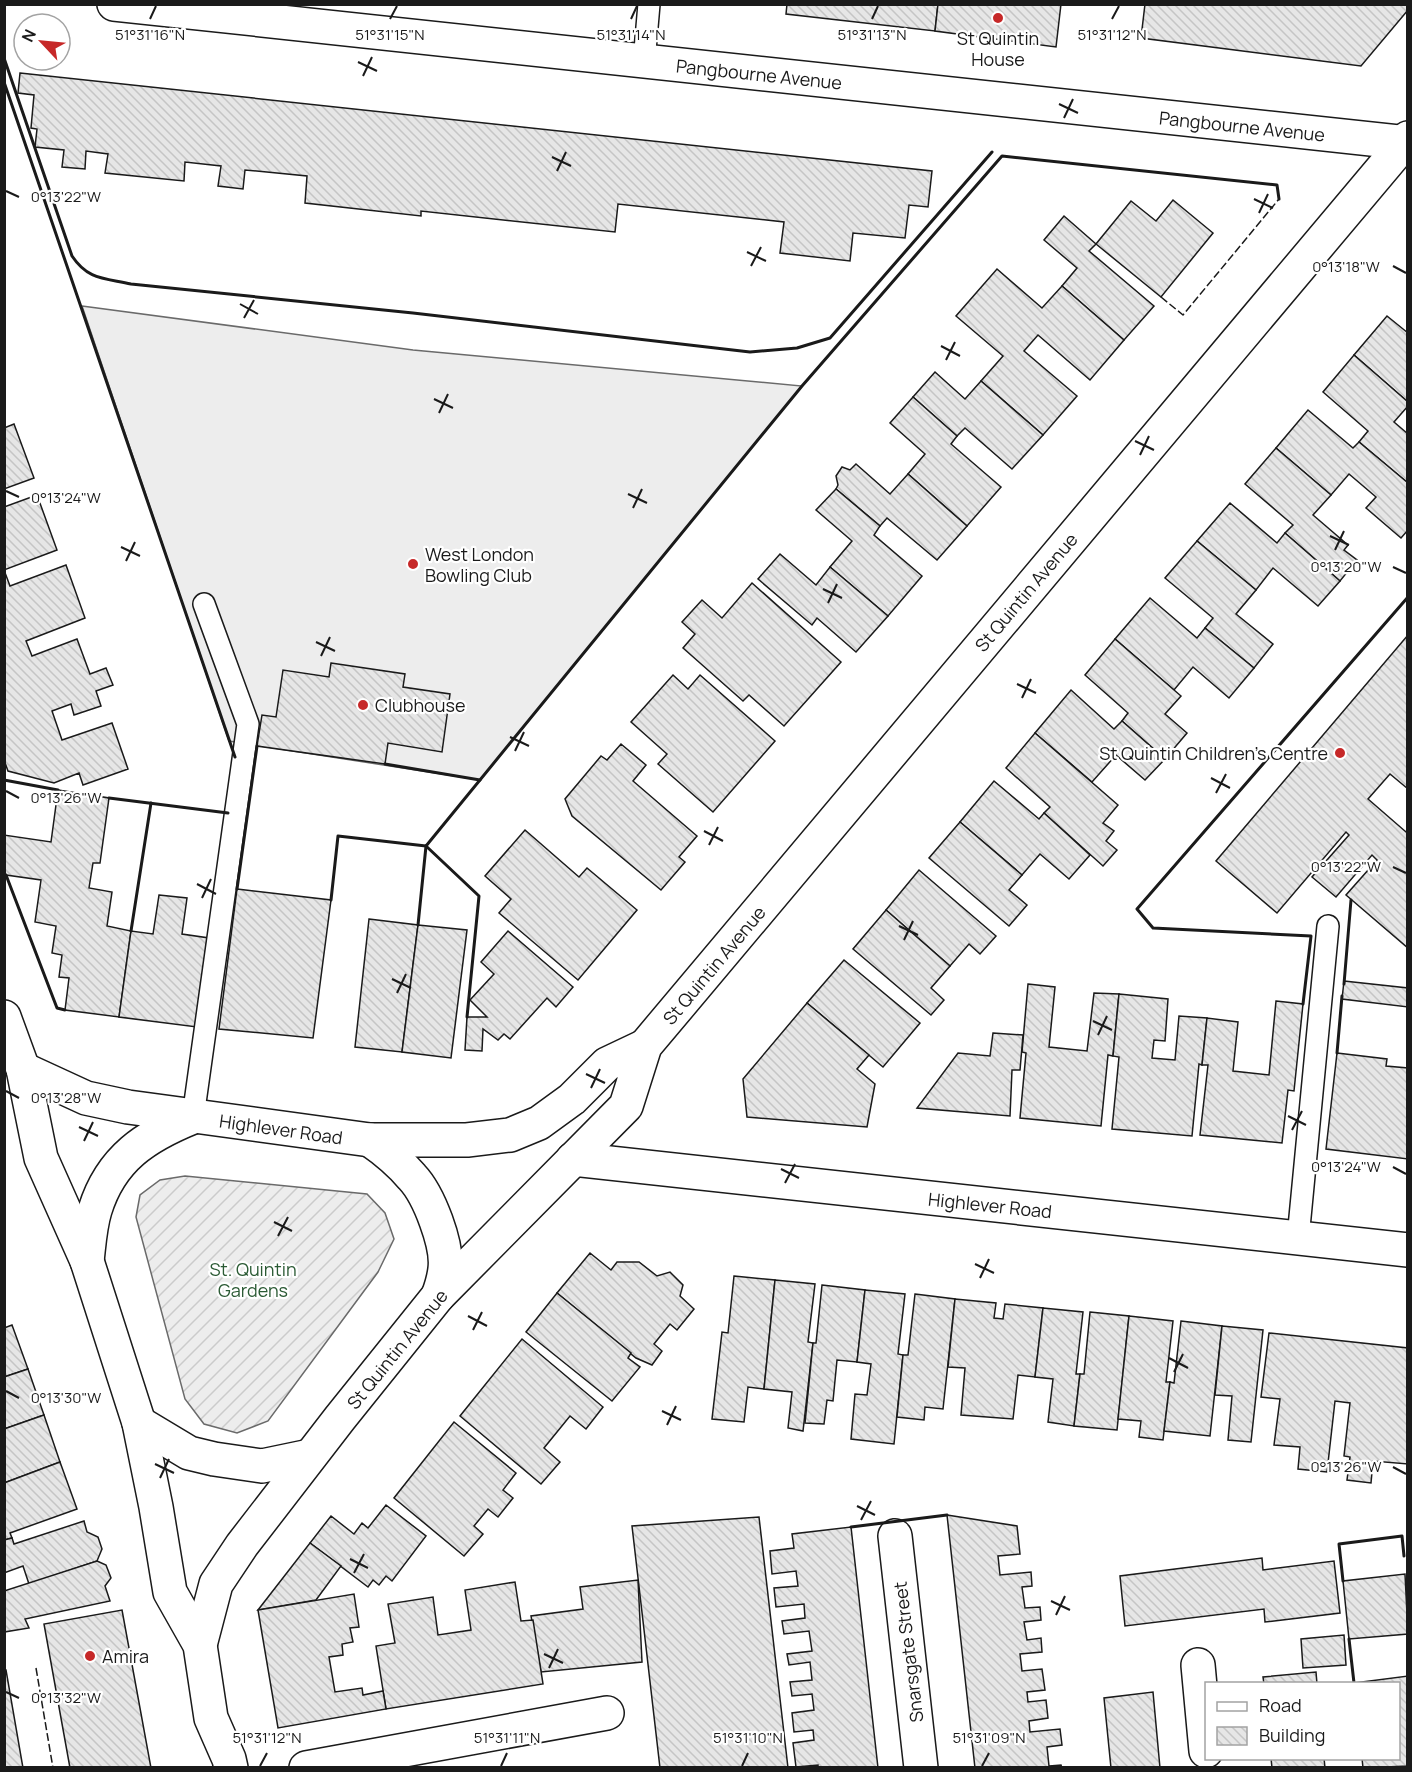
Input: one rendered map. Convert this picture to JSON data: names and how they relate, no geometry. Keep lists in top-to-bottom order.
{
  "streets": {
    "main road": [
      "Pangbourne Avenue",
      "St Quintin Avenue",
      "Highlever Road",
      "Snarsgate Street"
    ]
  },
  "crossings": [
    ["Pangbourne Avenue", "St Quintin Avenue"],
    ["St Quintin Avenue", "Highlever Road"]
  ],
  "parks": ["St. Quintin Gardens"],
  "places": [
    "St Quintin House",
    "West London Bowling Club",
    "Clubhouse",
    "St Quintin Children's Centre",
    "Amira"
  ],
  "legend": ["Road", "Building"],
  "north": "top left",
  "coordinates": [
    "51°31'16\"N",
    "51°31'15\"N",
    "51°31'14\"N",
    "51°31'13\"N",
    "51°31'12\"N",
    "0°13'22\"W",
    "0°13'18\"W",
    "0°13'24\"W",
    "0°13'20\"W",
    "0°13'26\"W",
    "0°13'28\"W",
    "0°13'30\"W",
    "0°13'32\"W",
    "51°31'11\"N",
    "51°31'10\"N",
    "51°31'09\"N"
  ]
}
